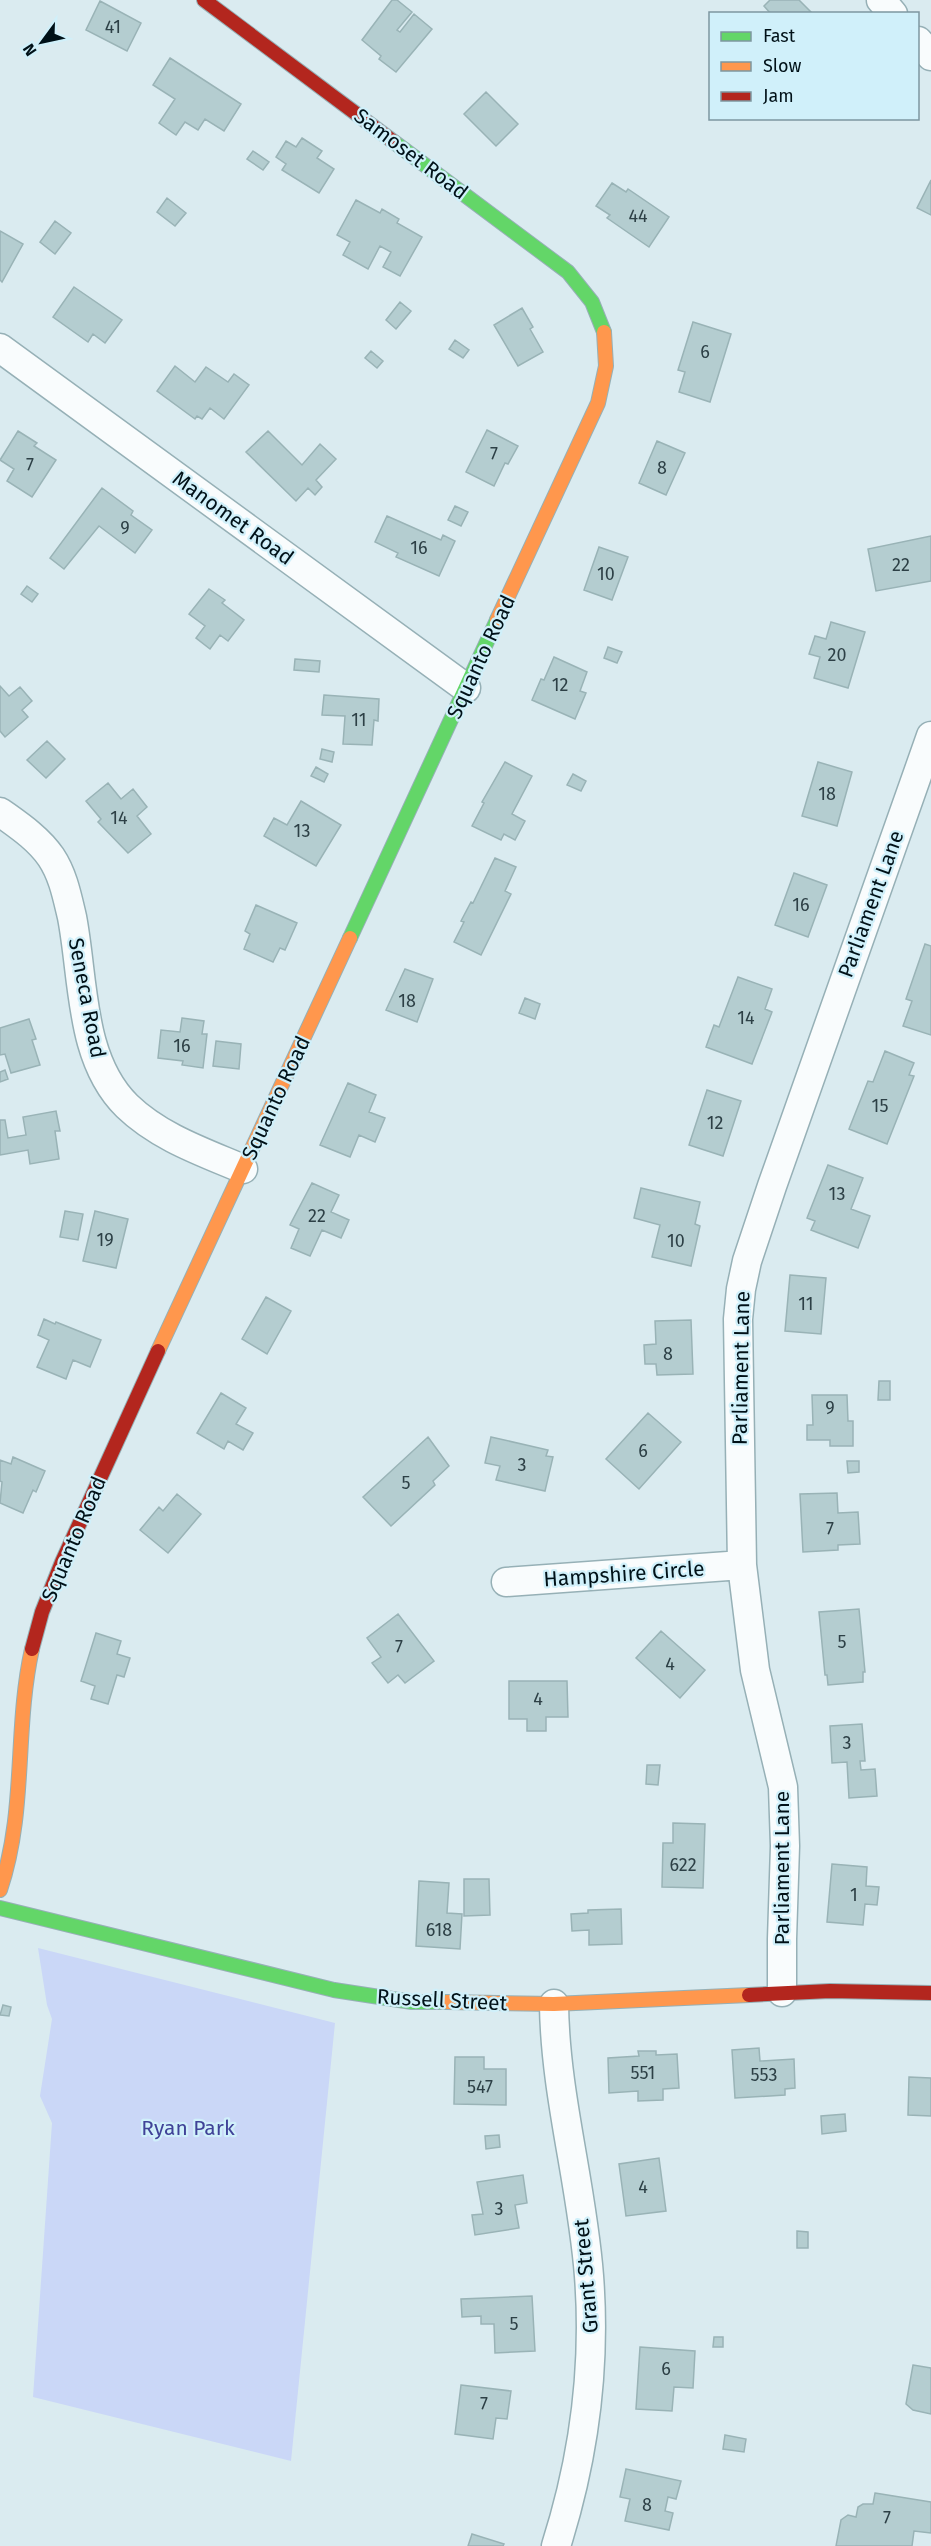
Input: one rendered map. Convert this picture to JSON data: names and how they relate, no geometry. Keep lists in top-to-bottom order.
{
  "streets": {
    "street": [
      "Samoset Road",
      "Manomet Road",
      "Squanto Road",
      "Parliament Lane",
      "Seneca Road",
      "Hampshire Circle",
      "Russell Street",
      "Grant Street"
    ]
  },
  "crossings": [
    ["Samoset Road", "Squanto Road"],
    ["Manomet Road", "Squanto Road"],
    ["Squanto Road", "Seneca Road"],
    ["Parliament Lane", "Hampshire Circle"],
    ["Parliament Lane", "Russell Street"],
    ["Russell Street", "Grant Street"]
  ],
  "parks": ["Ryan Park"],
  "house_numbers": [
    "41",
    "44",
    "6",
    "7",
    "7",
    "8",
    "9",
    "16",
    "22",
    "10",
    "20",
    "12",
    "11",
    "18",
    "14",
    "13",
    "16",
    "18",
    "14",
    "16",
    "15",
    "12",
    "13",
    "22",
    "19",
    "10",
    "11",
    "8",
    "9",
    "6",
    "3",
    "5",
    "7",
    "5",
    "7",
    "4",
    "4",
    "3",
    "622",
    "1",
    "618",
    "551",
    "553",
    "547",
    "4",
    "3",
    "5",
    "6",
    "7",
    "8",
    "7"
  ],
  "legend": ["Fast", "Slow", "Jam"],
  "north": "bottom left"
}
